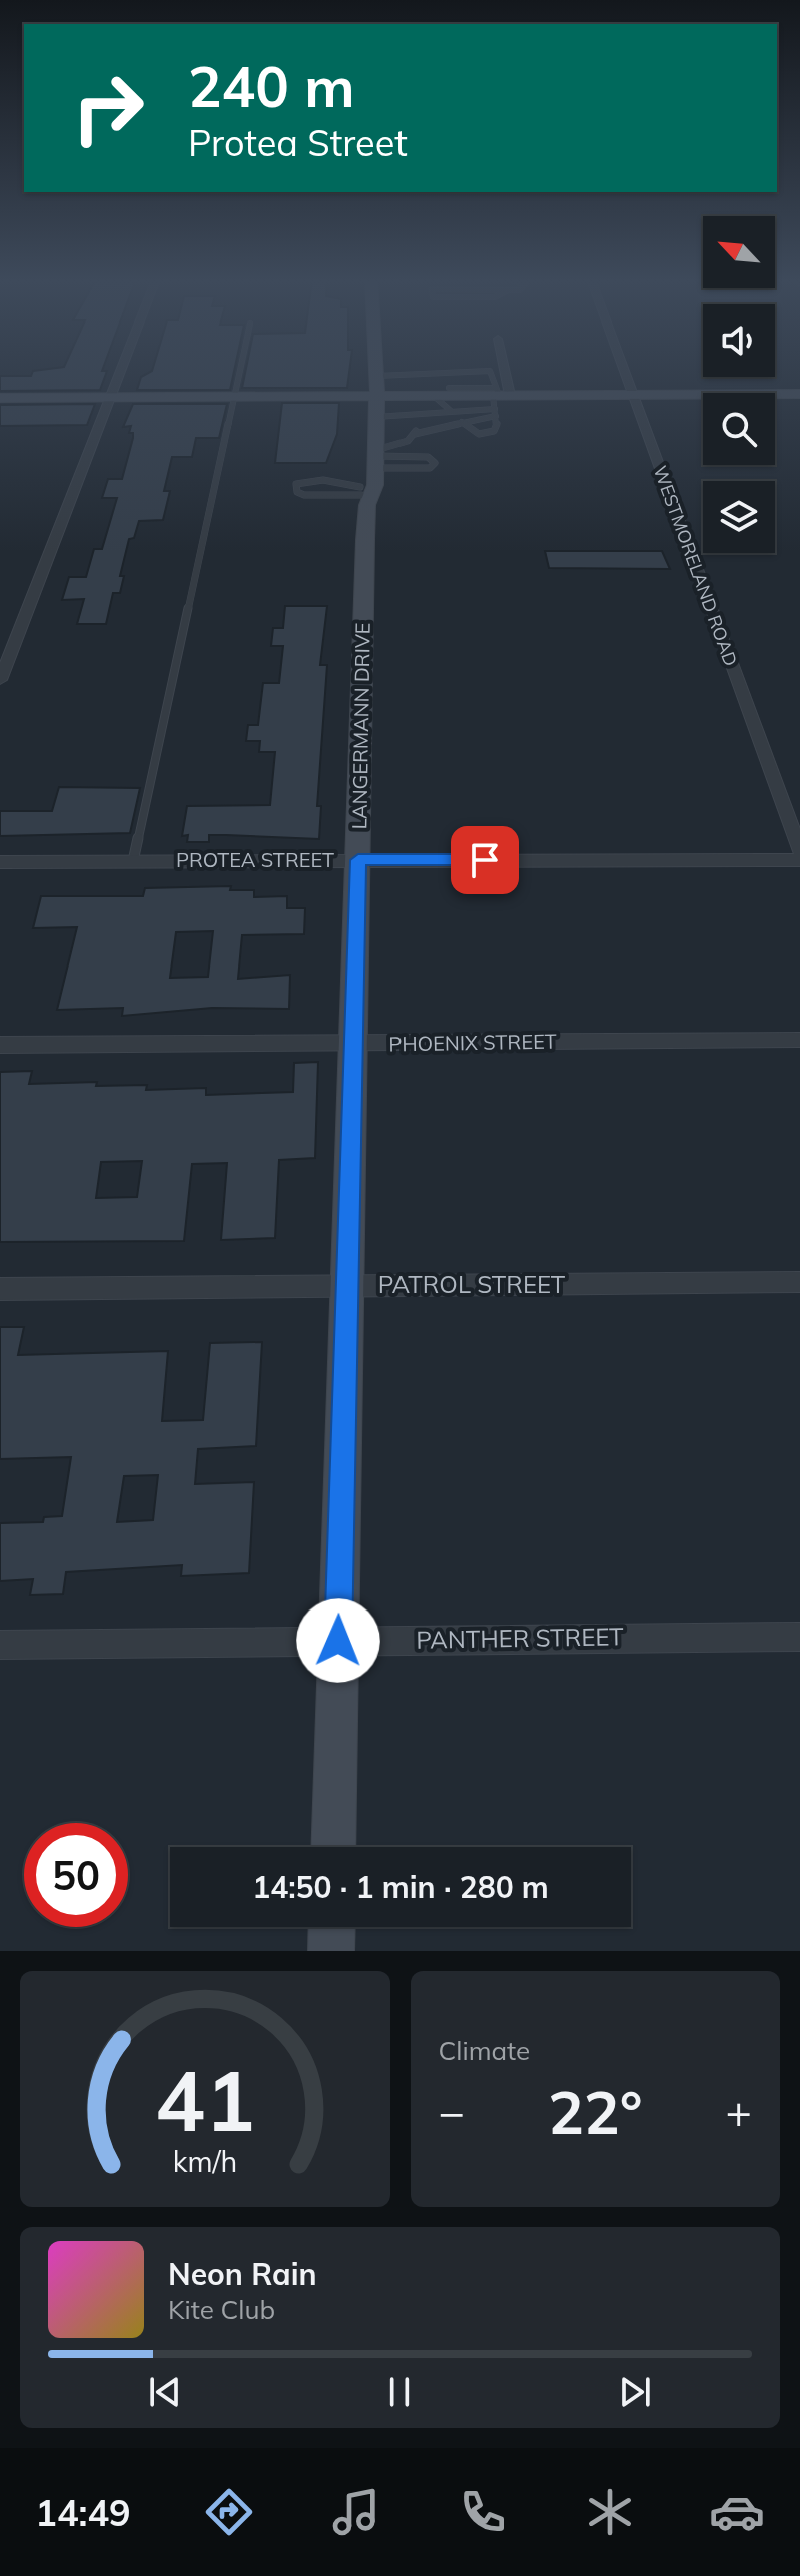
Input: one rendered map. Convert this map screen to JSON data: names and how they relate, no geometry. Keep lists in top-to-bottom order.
{
  "streets": {
    "main road": ["LANGERMANN DRIVE"],
    "street": [
      "WESTMORELAND ROAD",
      "PROTEA STREET",
      "PHOENIX STREET",
      "PATROL STREET",
      "PANTHER STREET"
    ]
  },
  "crossings": [
    ["LANGERMANN DRIVE", "PROTEA STREET"],
    ["LANGERMANN DRIVE", "PHOENIX STREET"],
    ["LANGERMANN DRIVE", "PATROL STREET"],
    ["LANGERMANN DRIVE", "PANTHER STREET"]
  ],
  "north": "top left",
  "page": {
    "turn": ["240 m", "Protea Street"],
    "limit": "50",
    "trip": "14:50 · 1 min · 280 m",
    "tile": "Climate",
    "heat": ["−", "22°", "+"],
    "song": ["Neon Rain", "Kite Club"],
    "tabs": "14:49",
    "gauge": ["41", "km/h"]
  }
}
